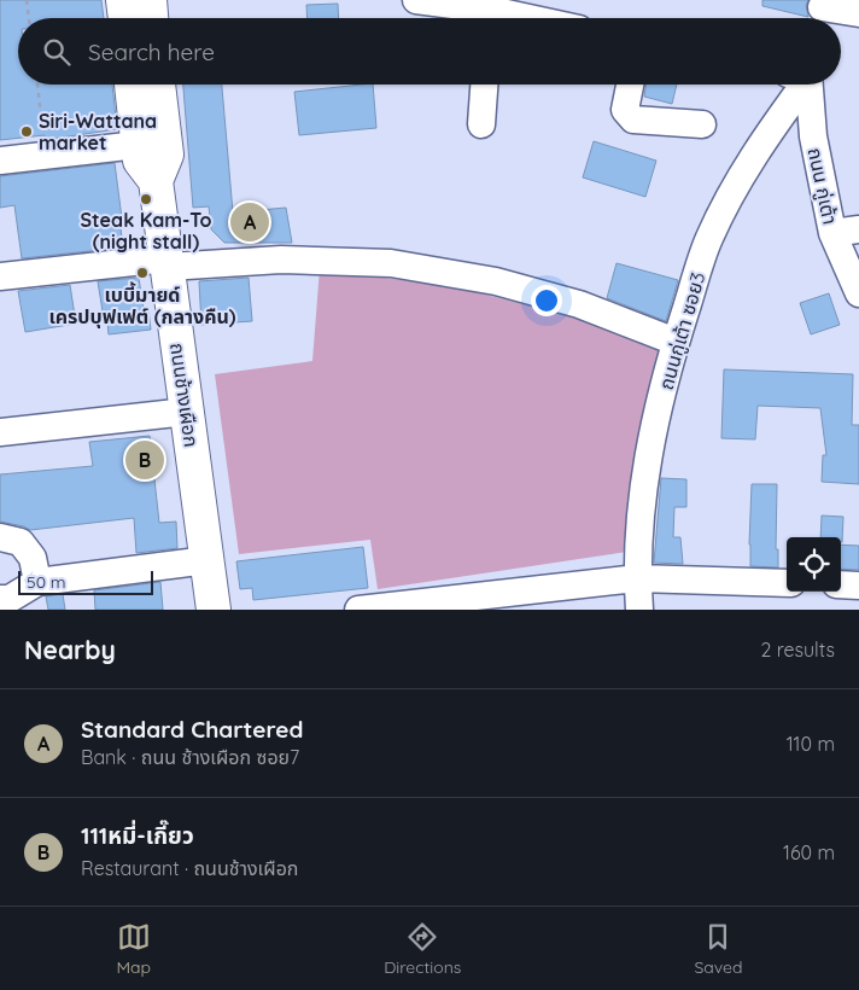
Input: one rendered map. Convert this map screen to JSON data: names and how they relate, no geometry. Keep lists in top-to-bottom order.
{
  "streets": {
    "main road": ["ถนนช้างเผือก"],
    "street": ["ถนน กู่เต้า", "ถนนกู่เต้า ซอย3"]
  },
  "places": ["Siri-Wattana market", "Steak Kam-To (night stall)", "เบบี้มายด์ เครปบุฟเฟต์ (กลางคืน)"],
  "scale_bar": "50 m",
  "page": {
    "search": "Search here",
    "pins": ["A", "B"],
    "scale": "50 m",
    "heading": ["Nearby", "2 results"],
    "list": [
      {
        "mark": "A",
        "name": "Standard Chartered",
        "note": "Bank · ถนน ช้างเผือก ซอย7",
        "value": "110 m"
      },
      {
        "mark": "B",
        "name": "111หมี่-เกี๊ยว",
        "note": "Restaurant · ถนนช้างเผือก",
        "value": "160 m"
      }
    ],
    "nav": ["Map", "Directions", "Saved"]
  }
}
